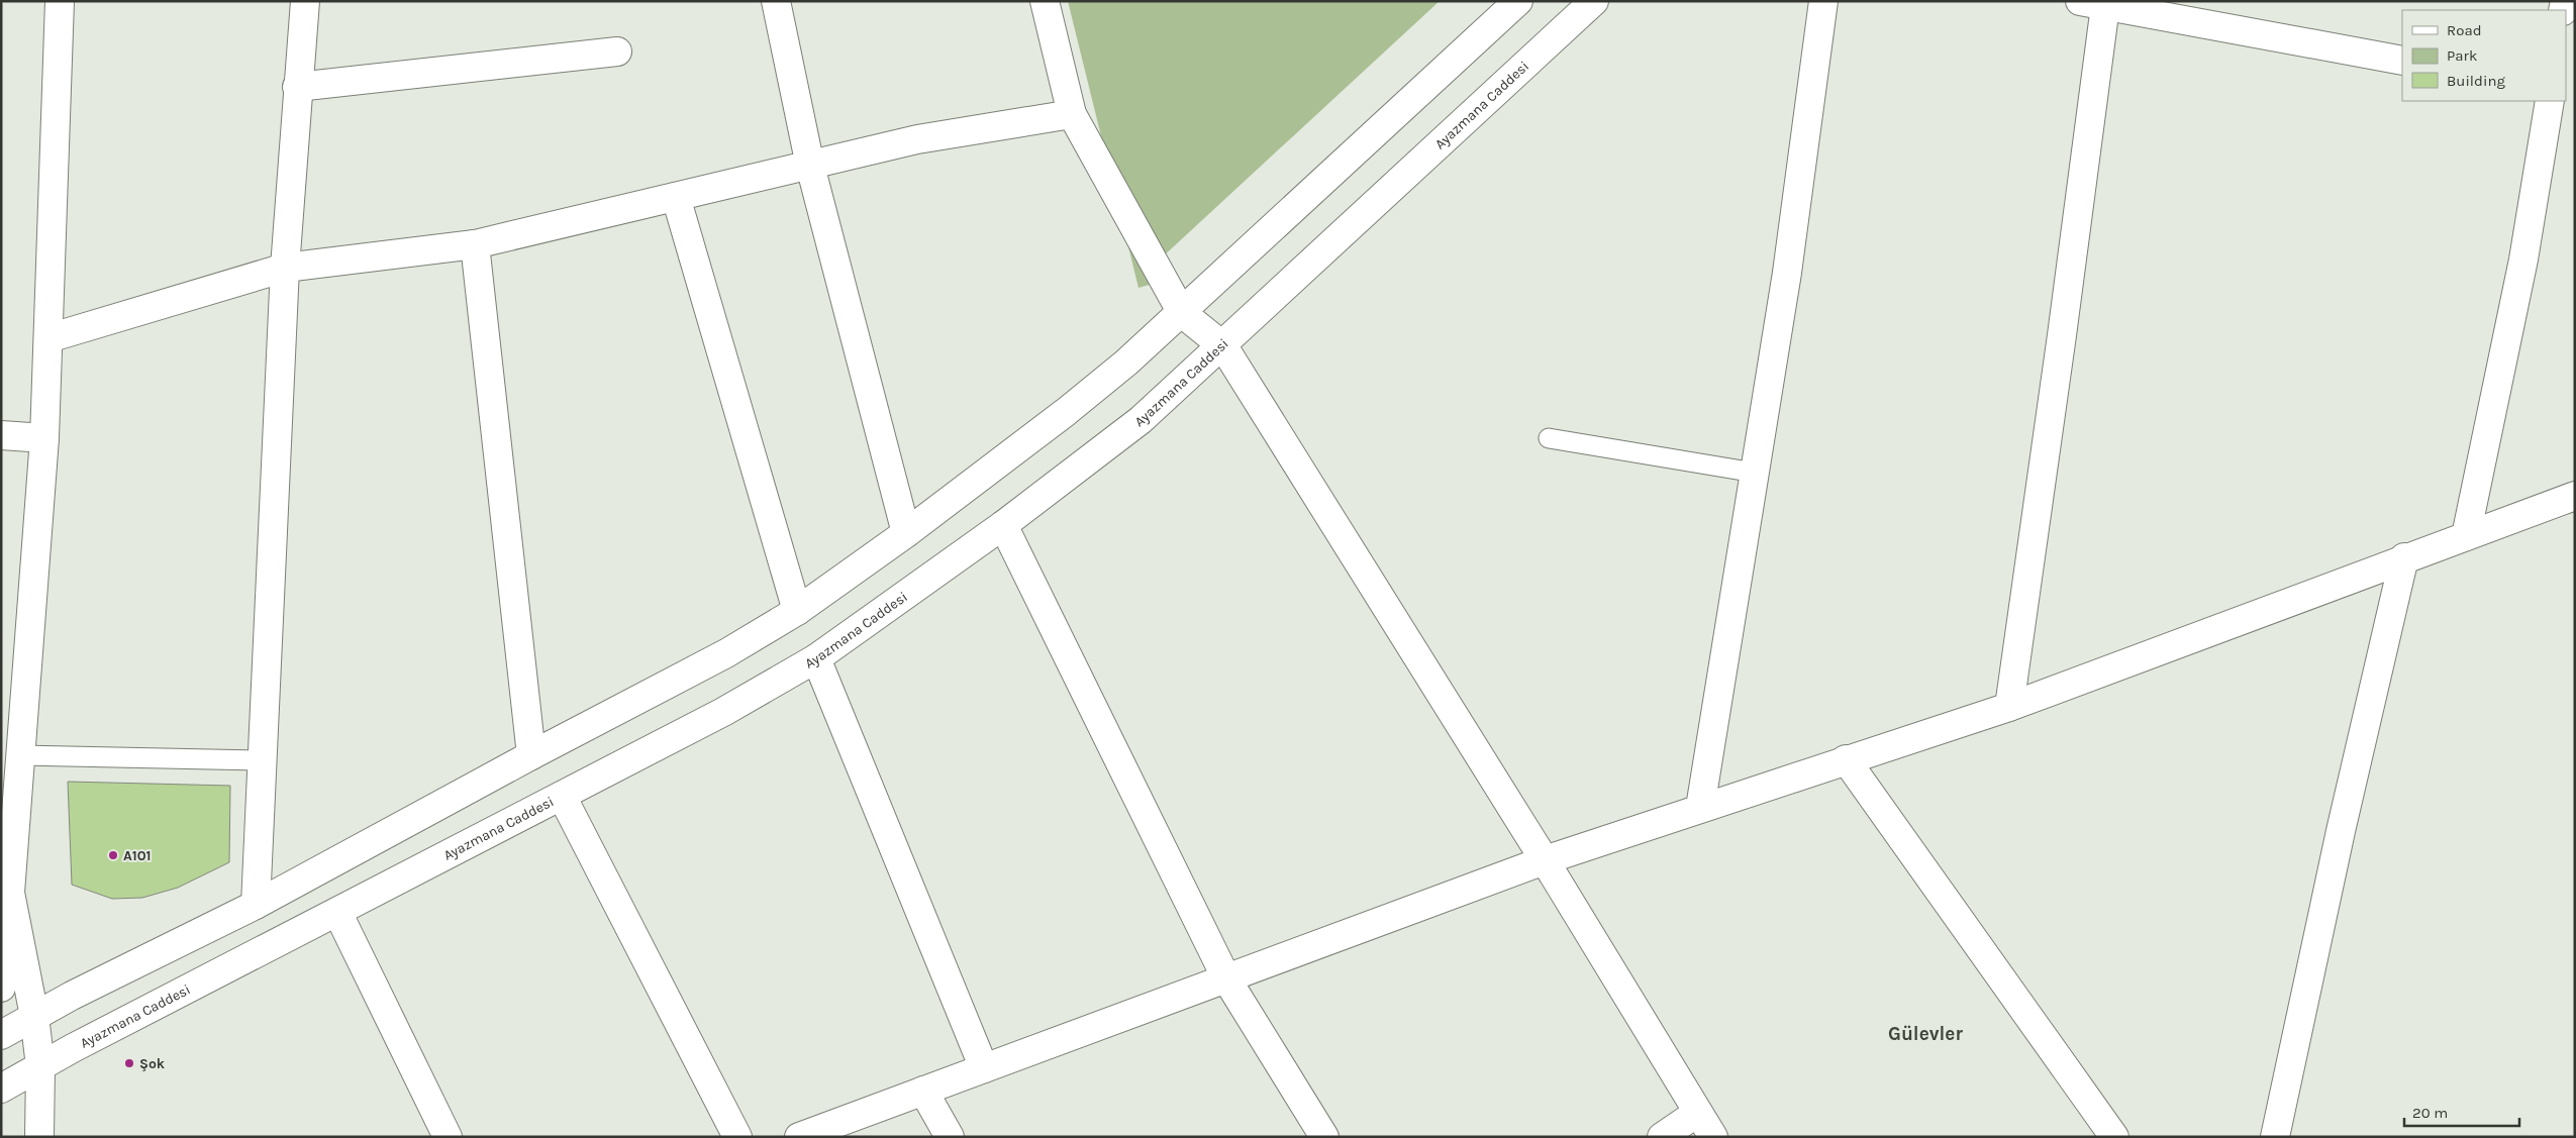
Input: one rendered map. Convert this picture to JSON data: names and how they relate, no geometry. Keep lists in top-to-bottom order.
{
  "streets": {
    "street": ["Ayazmana Caddesi"]
  },
  "districts": ["Gülevler"],
  "places": ["A101", "Şok"],
  "legend": ["Road", "Park", "Building"],
  "scale_bar": "20 m"
}
